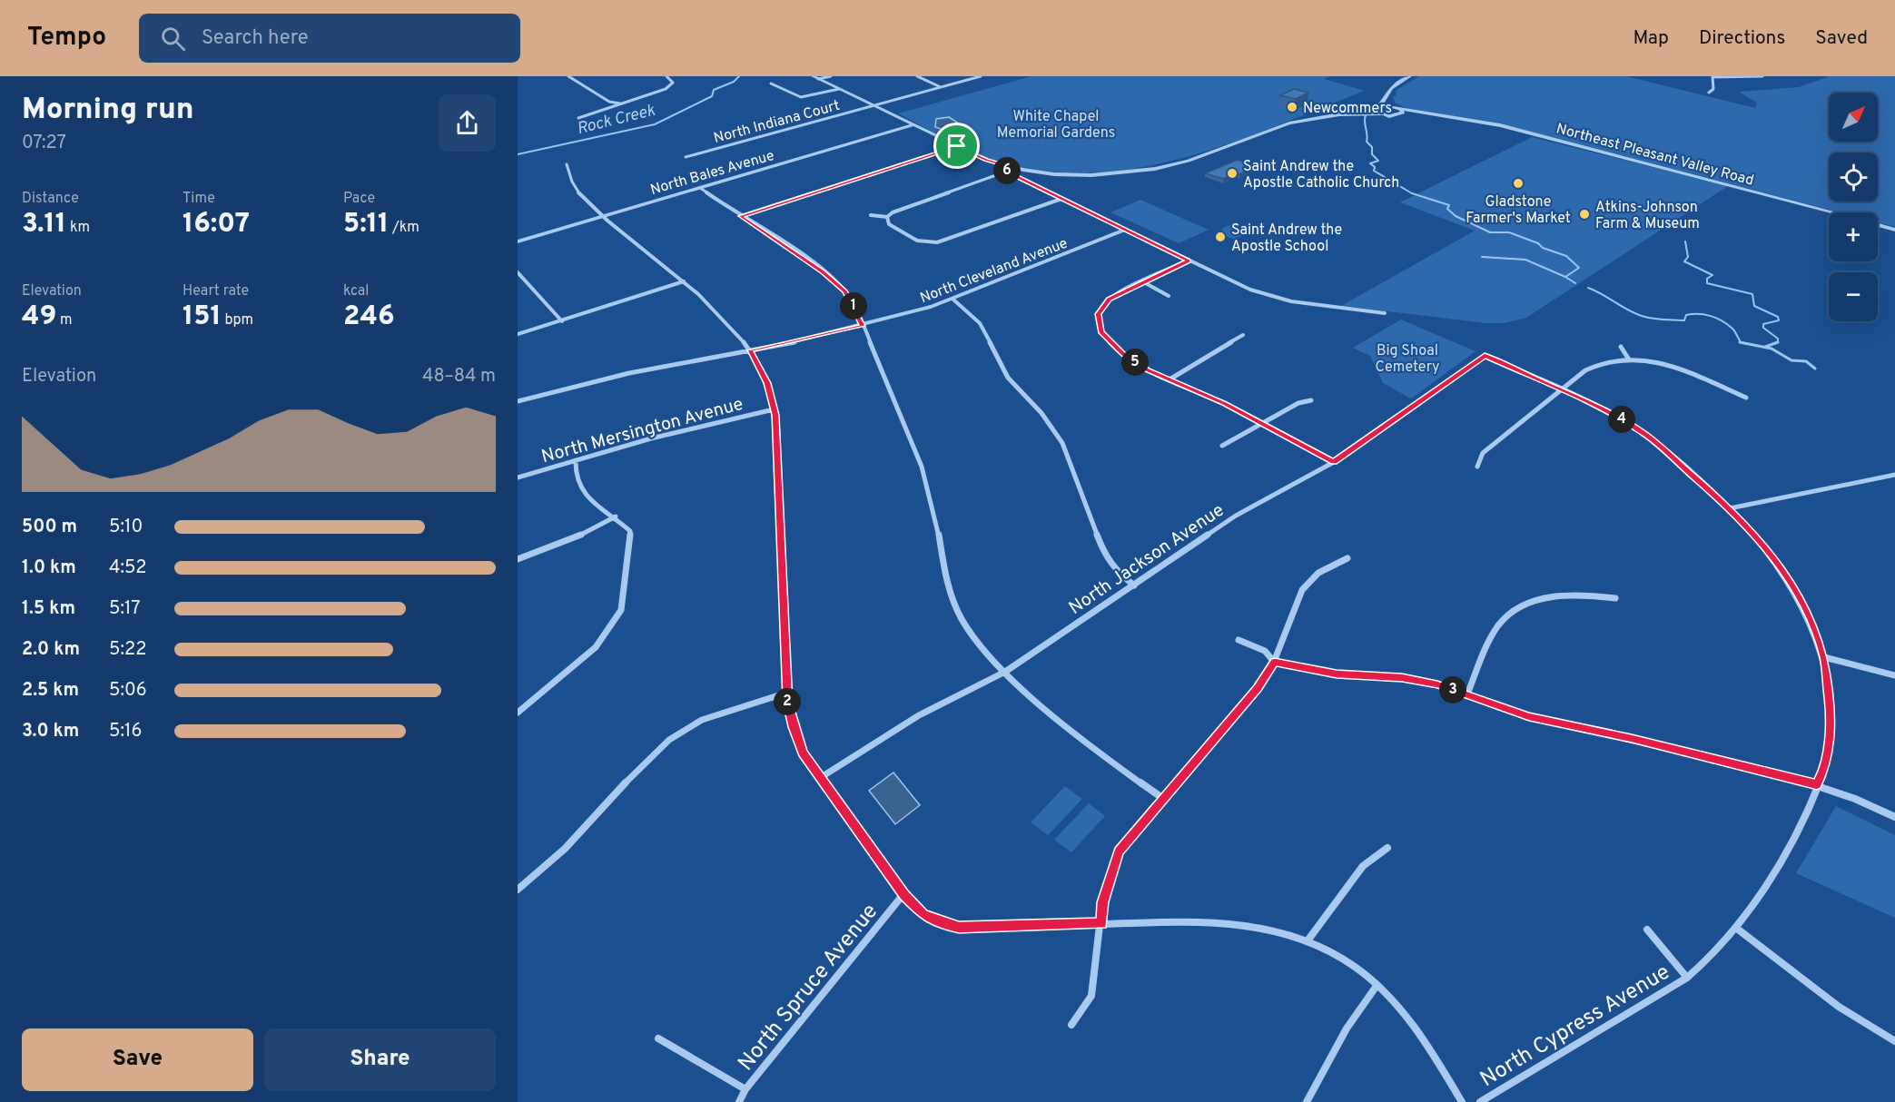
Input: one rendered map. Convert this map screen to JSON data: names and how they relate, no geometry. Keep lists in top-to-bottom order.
{
  "streets": {
    "street": [
      "North Indiana Court",
      "Northeast Pleasant Valley Road",
      "North Bales Avenue",
      "North Cleveland Avenue",
      "North Mersington Avenue",
      "North Jackson Avenue",
      "North Spruce Avenue",
      "North Cypress Avenue"
    ]
  },
  "crossings": [
    ["North Jackson Avenue", "North Cypress Avenue"]
  ],
  "water": ["Rock Creek"],
  "parks": ["White Chapel Memorial Gardens", "Big Shoal Cemetery"],
  "places": [
    "Newcommers",
    "Saint Andrew the Apostle Catholic Church",
    "Gladstone Farmer's Market",
    "Atkins-Johnson Farm & Museum",
    "Saint Andrew the Apostle School"
  ],
  "north": "top right",
  "page": {
    "header": "Tempo",
    "search": "Search here",
    "nav": ["Map", "Directions", "Saved"],
    "heading": ["Morning run", "07:27"],
    "map_buttons": ["+", "−"],
    "pins": [
      "6",
      "1",
      "5",
      "4",
      "3",
      "2"
    ],
    "stats": [
      ["Distance", "3.11 km"],
      ["Time", "16:07"],
      ["Pace", "5:11 /km"],
      ["Elevation", "49 m"],
      ["Heart rate", "151 bpm"],
      ["kcal", "246"]
    ],
    "chart": ["Elevation", "48–84 m"],
    "list": [
      {
        "name": "500 m",
        "note": "5:10"
      },
      {
        "name": "1.0 km",
        "note": "4:52"
      },
      {
        "name": "1.5 km",
        "note": "5:17"
      },
      {
        "name": "2.0 km",
        "note": "5:22"
      },
      {
        "name": "2.5 km",
        "note": "5:06"
      },
      {
        "name": "3.0 km",
        "note": "5:16"
      }
    ],
    "buttons": ["Save", "Share"]
  }
}
